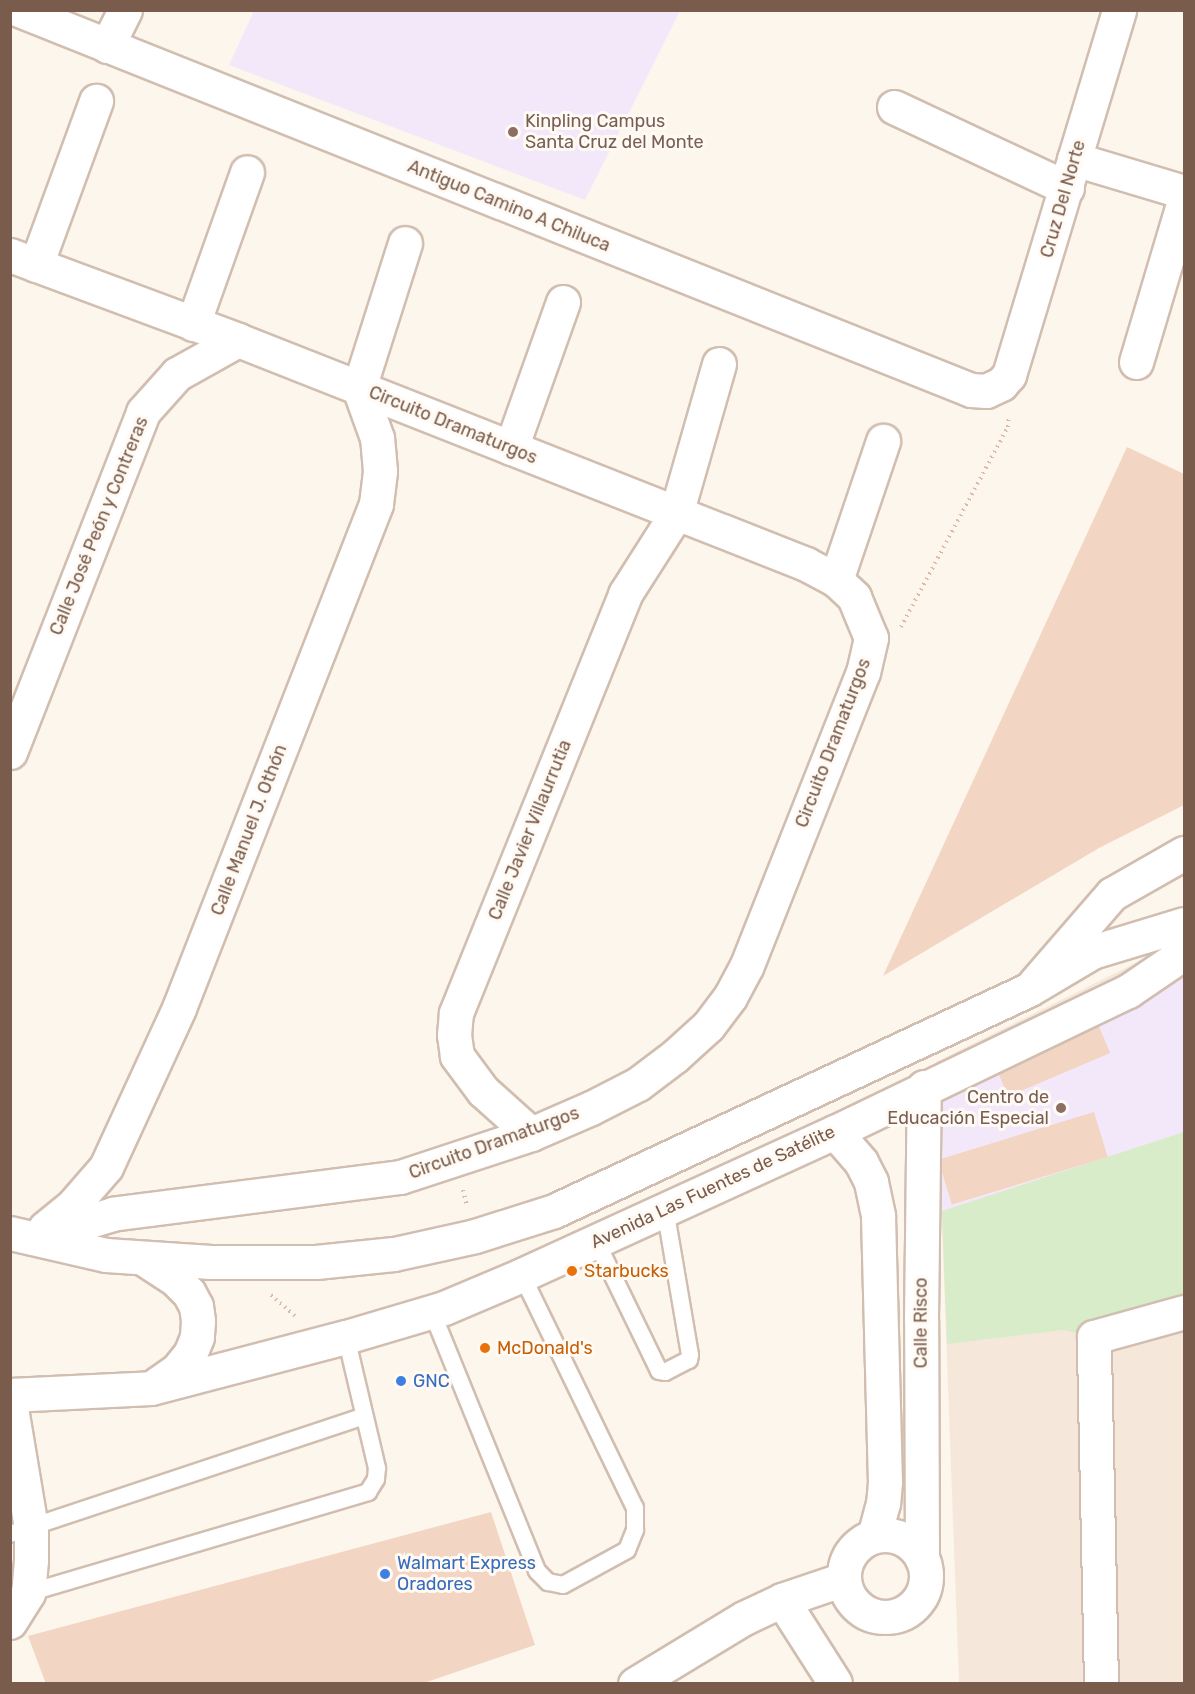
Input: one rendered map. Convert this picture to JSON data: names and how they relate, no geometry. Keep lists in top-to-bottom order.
{
  "streets": {
    "street": [
      "Cruz Del Norte",
      "Antiguo Camino A Chiluca",
      "Circuito Dramaturgos",
      "Calle José Peón y Contreras",
      "Calle Manuel J. Othón",
      "Calle Javier Villaurrutia",
      "Avenida Las Fuentes de Satélite",
      "Calle Risco"
    ]
  },
  "crossings": [
    ["Cruz Del Norte", "Antiguo Camino A Chiluca"],
    ["Circuito Dramaturgos", "Calle José Peón y Contreras"],
    ["Circuito Dramaturgos", "Calle Manuel J. Othón"],
    ["Circuito Dramaturgos", "Calle Javier Villaurrutia"],
    ["Avenida Las Fuentes de Satélite", "Calle Risco"]
  ],
  "places": [
    "Kinpling Campus Santa Cruz del Monte",
    "Centro de Educación Especial",
    "Starbucks",
    "McDonald's",
    "GNC",
    "Walmart Express Oradores"
  ]
}
